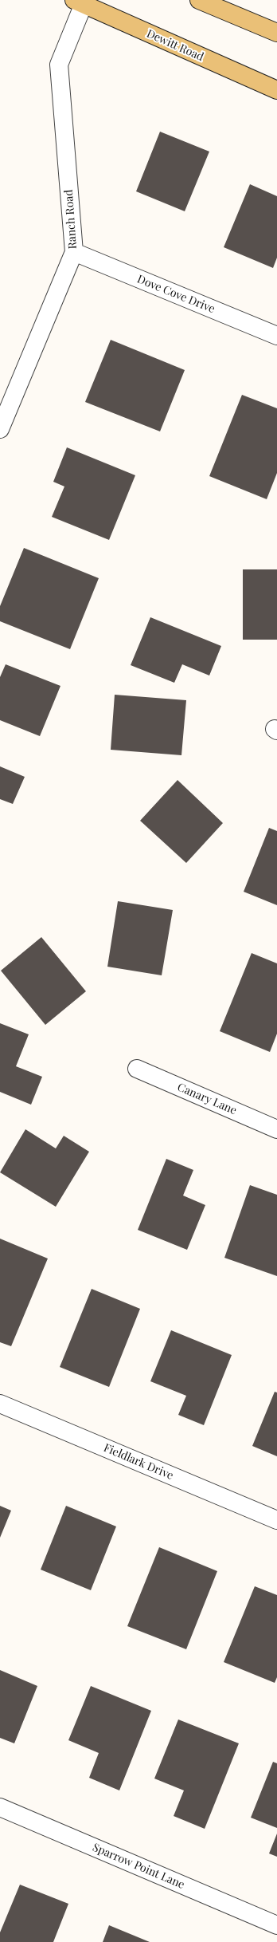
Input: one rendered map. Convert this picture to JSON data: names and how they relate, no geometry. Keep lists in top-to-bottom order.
{
  "streets": {
    "main road": ["Dewitt Road"],
    "street": [
      "Ranch Road",
      "Dove Cove Drive",
      "Canary Lane",
      "Fieldlark Drive",
      "Sparrow Point Lane"
    ]
  },
  "crossings": [
    ["Dewitt Road", "Ranch Road"],
    ["Ranch Road", "Dove Cove Drive"]
  ]
}
